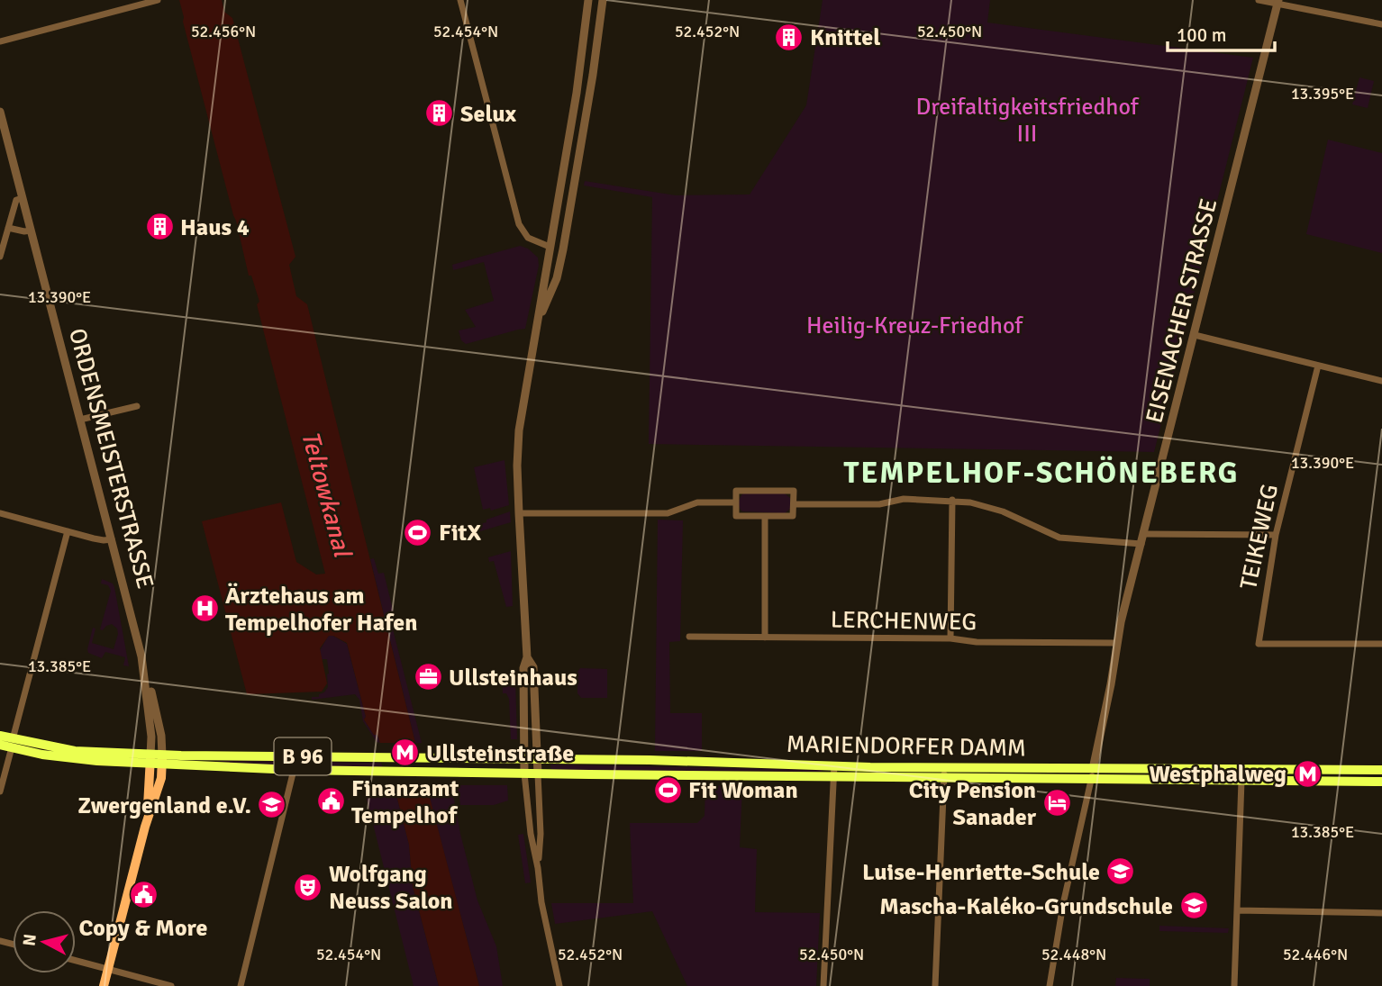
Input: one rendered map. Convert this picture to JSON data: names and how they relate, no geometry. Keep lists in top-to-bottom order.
{
  "streets": {
    "main road": ["MARIENDORFER DAMM", "B 96"],
    "street": [
      "EISENACHER STRASSE",
      "ORDENSMEISTERSTRASSE",
      "TEIKEWEG",
      "LERCHENWEG"
    ]
  },
  "crossings": [
    ["EISENACHER STRASSE", "LERCHENWEG"],
    ["EISENACHER STRASSE", "MARIENDORFER DAMM"],
    ["ORDENSMEISTERSTRASSE", "MARIENDORFER DAMM"],
    ["ORDENSMEISTERSTRASSE", "B 96"],
    ["MARIENDORFER DAMM", "B 96"]
  ],
  "districts": ["TEMPELHOF-SCHÖNEBERG"],
  "water": ["Teltowkanal"],
  "parks": ["Dreifaltigkeitsfriedhof III", "Heilig-Kreuz-Friedhof"],
  "places": {
    "building": ["Knittel", "Selux", "Haus 4"],
    "sports": ["FitX", "Fit Woman"],
    "hospital": ["Ärztehaus am Tempelhofer Hafen"],
    "office": ["Ullsteinhaus"],
    "metro station": ["Ullsteinstraße", "Westphalweg"],
    "public building": ["Finanzamt Tempelhof", "Copy & More"],
    "hotel": ["City Pension Sanader"],
    "school or university": ["Zwergenland e.V.", "Luise-Henriette-Schule", "Mascha-Kaléko-Grundschule"],
    "theatre": ["Wolfgang Neuss Salon"]
  },
  "scale_bar": "100 m",
  "north": "left",
  "coordinates": [
    "52.456°N",
    "52.454°N",
    "52.452°N",
    "52.450°N",
    "13.395°E",
    "13.390°E",
    "13.385°E",
    "52.448°N",
    "52.446°N"
  ]
}
